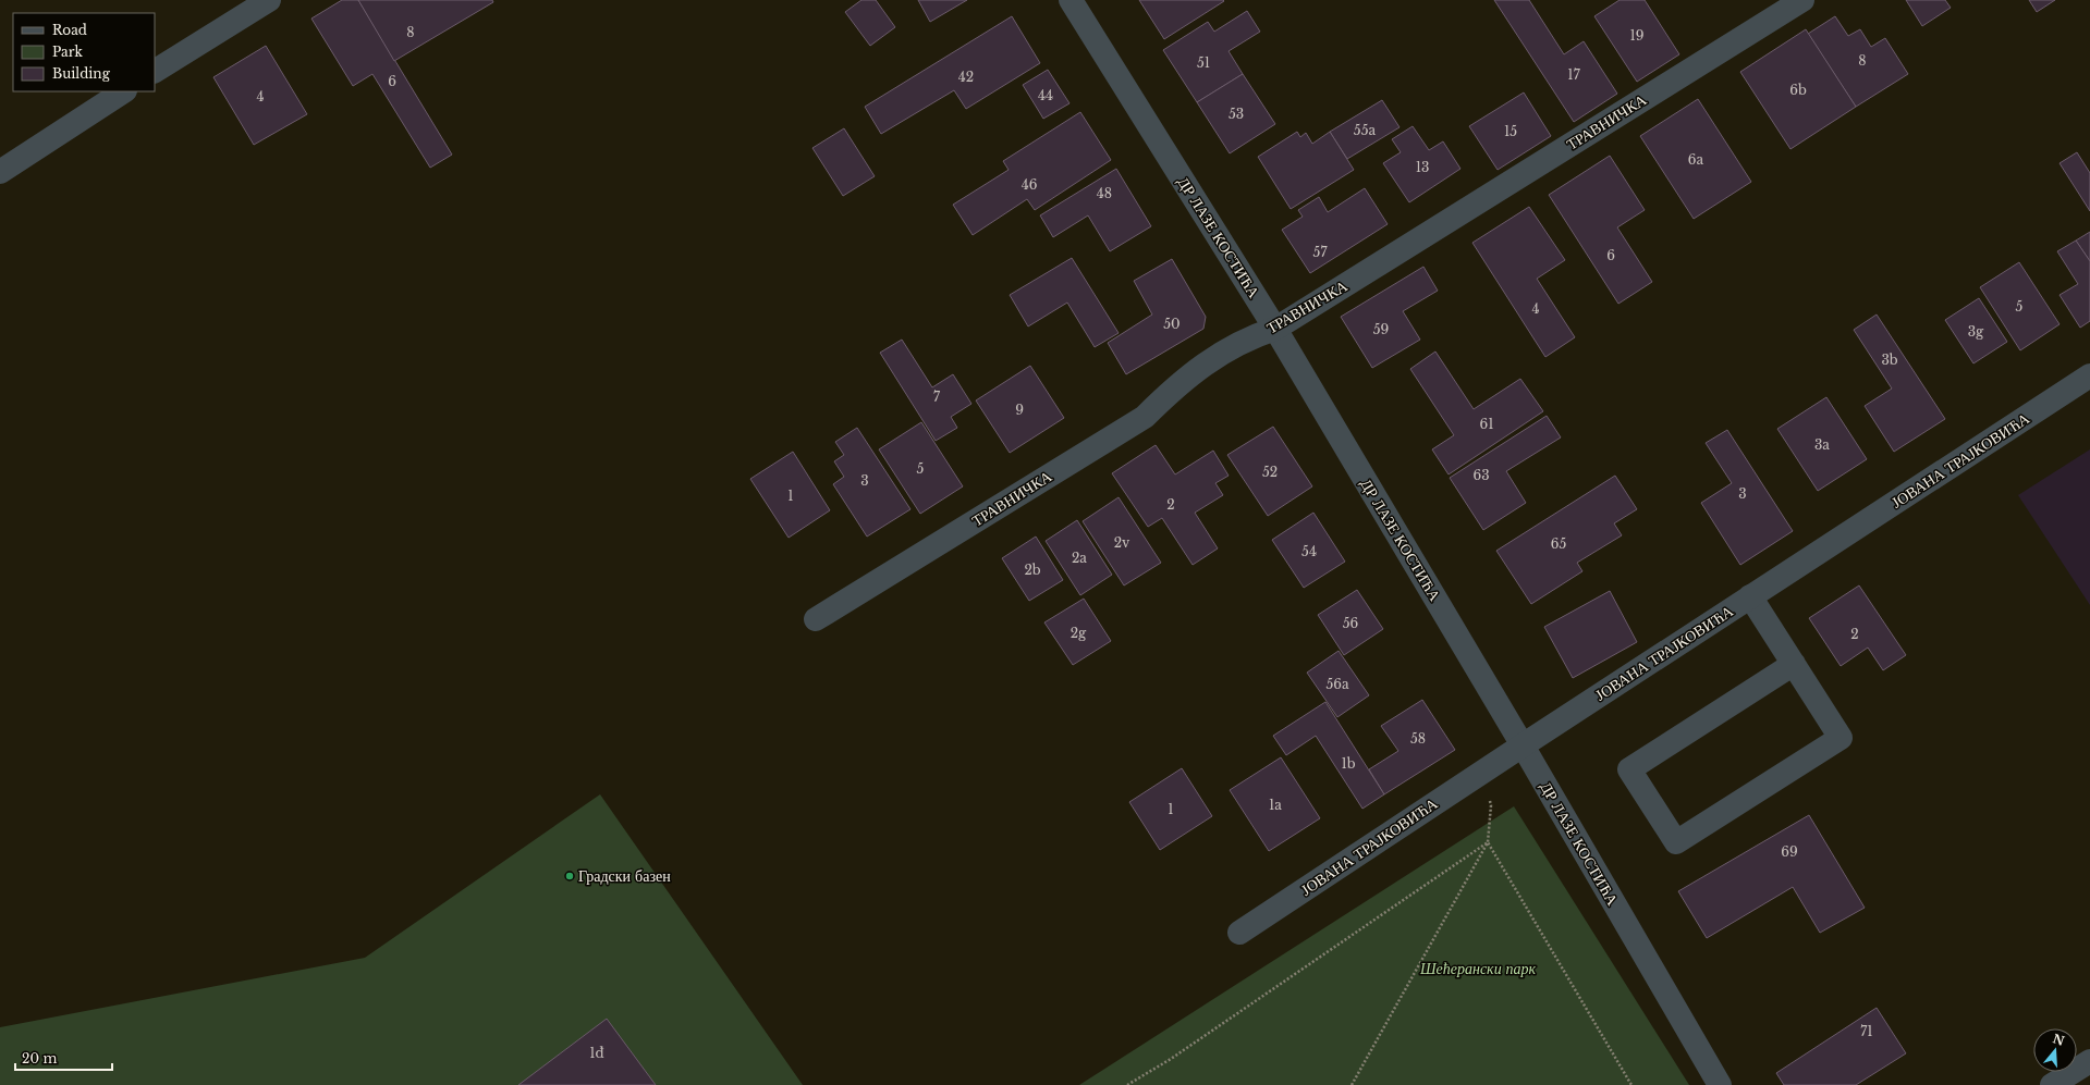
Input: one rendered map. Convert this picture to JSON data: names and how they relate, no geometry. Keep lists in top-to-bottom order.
{
  "streets": {
    "street": ["ТРАВНИЧКА", "ДР ЛАЗЕ КОСТИЋА", "ЈОВАНА ТРАЈКОВИЋА"]
  },
  "crossings": [
    ["ТРАВНИЧКА", "ДР ЛАЗЕ КОСТИЋА"],
    ["ДР ЛАЗЕ КОСТИЋА", "ЈОВАНА ТРАЈКОВИЋА"]
  ],
  "parks": ["Шећерански парк"],
  "places": ["Градски базен"],
  "house_numbers": [
    "8",
    "19",
    "8",
    "51",
    "17",
    "42",
    "6",
    "6b",
    "44",
    "4",
    "53",
    "55a",
    "15",
    "6a",
    "13",
    "46",
    "48",
    "57",
    "6",
    "5",
    "4",
    "50",
    "59",
    "3g",
    "3b",
    "7",
    "9",
    "61",
    "3a",
    "5",
    "52",
    "63",
    "3",
    "3",
    "1",
    "2",
    "2v",
    "65",
    "54",
    "2a",
    "2b",
    "56",
    "2g",
    "2",
    "56a",
    "58",
    "1b",
    "1a",
    "1",
    "69",
    "71",
    "1đ"
  ],
  "legend": ["Road", "Park", "Building"],
  "scale_bar": "20 m",
  "north": "top"
}
